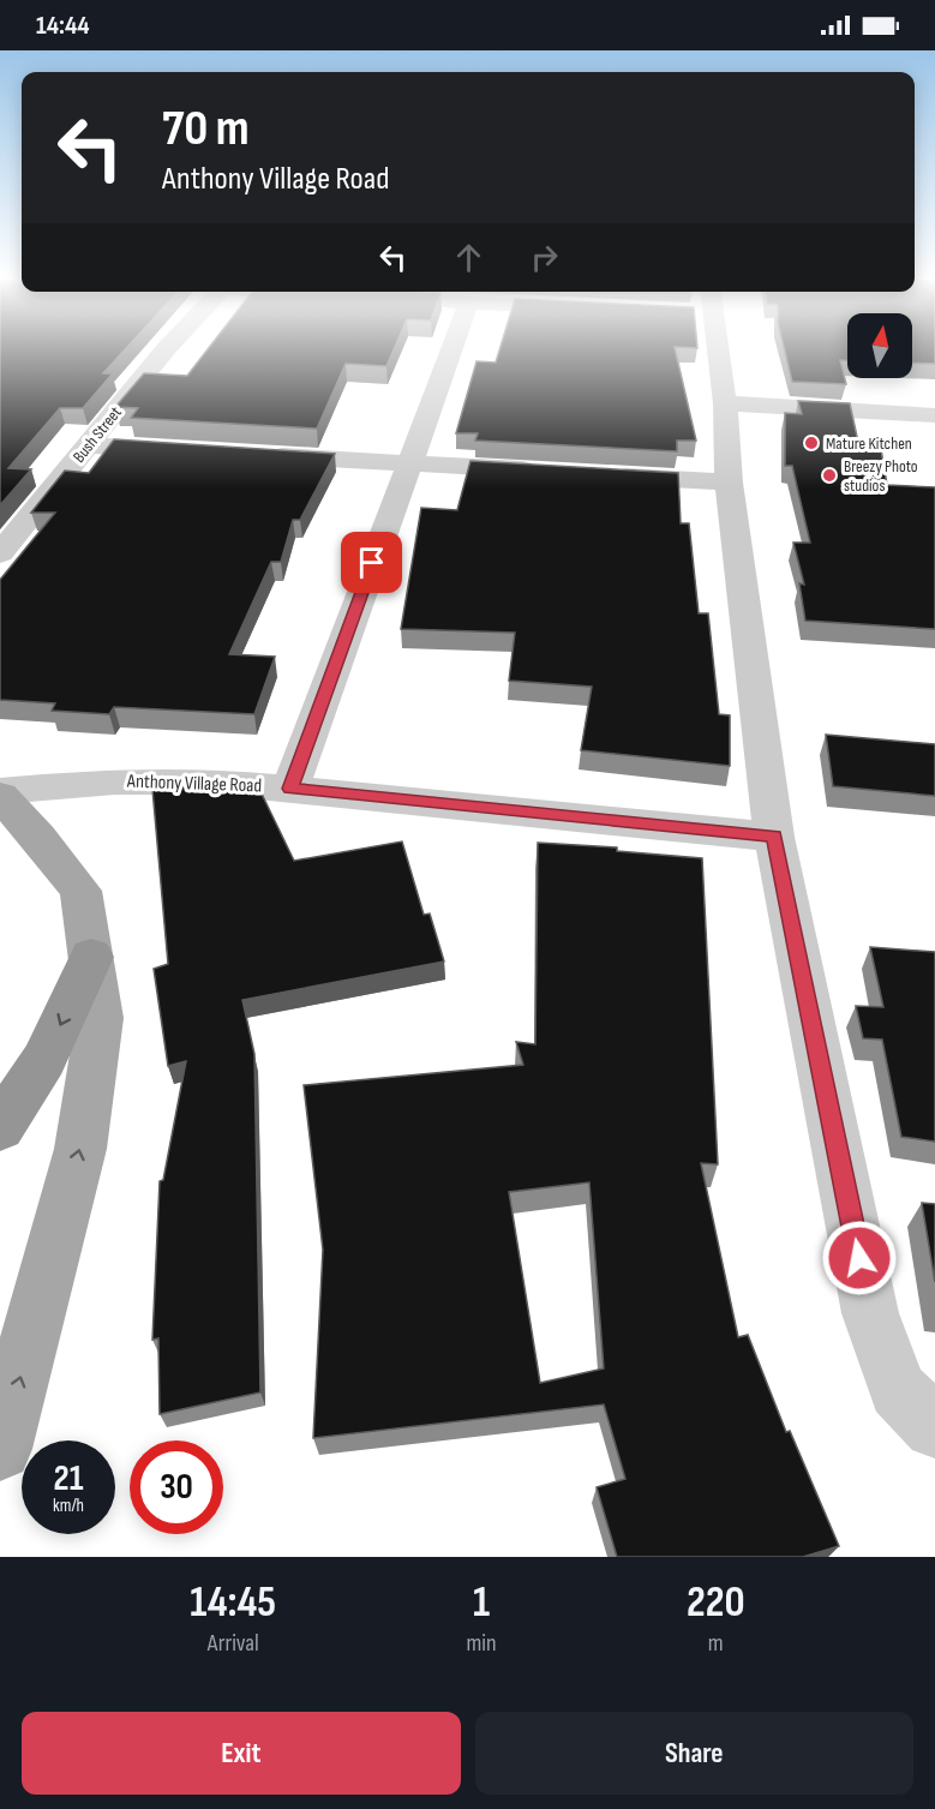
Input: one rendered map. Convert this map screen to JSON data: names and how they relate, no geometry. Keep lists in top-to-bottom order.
{
  "streets": {
    "main road": ["Anthony Village Road"],
    "street": ["Bush Street"]
  },
  "places": ["Mature Kitchen", "Breezy Photo studios"],
  "north": "top",
  "page": {
    "status": "14:44",
    "turn": ["70 m", "Anthony Village Road"],
    "speed": "21 km/h",
    "limit": "30",
    "eta": [
      "14:45",
      "Arrival",
      "1",
      "min",
      "220",
      "m"
    ],
    "buttons": ["Exit", "Share"]
  }
}
